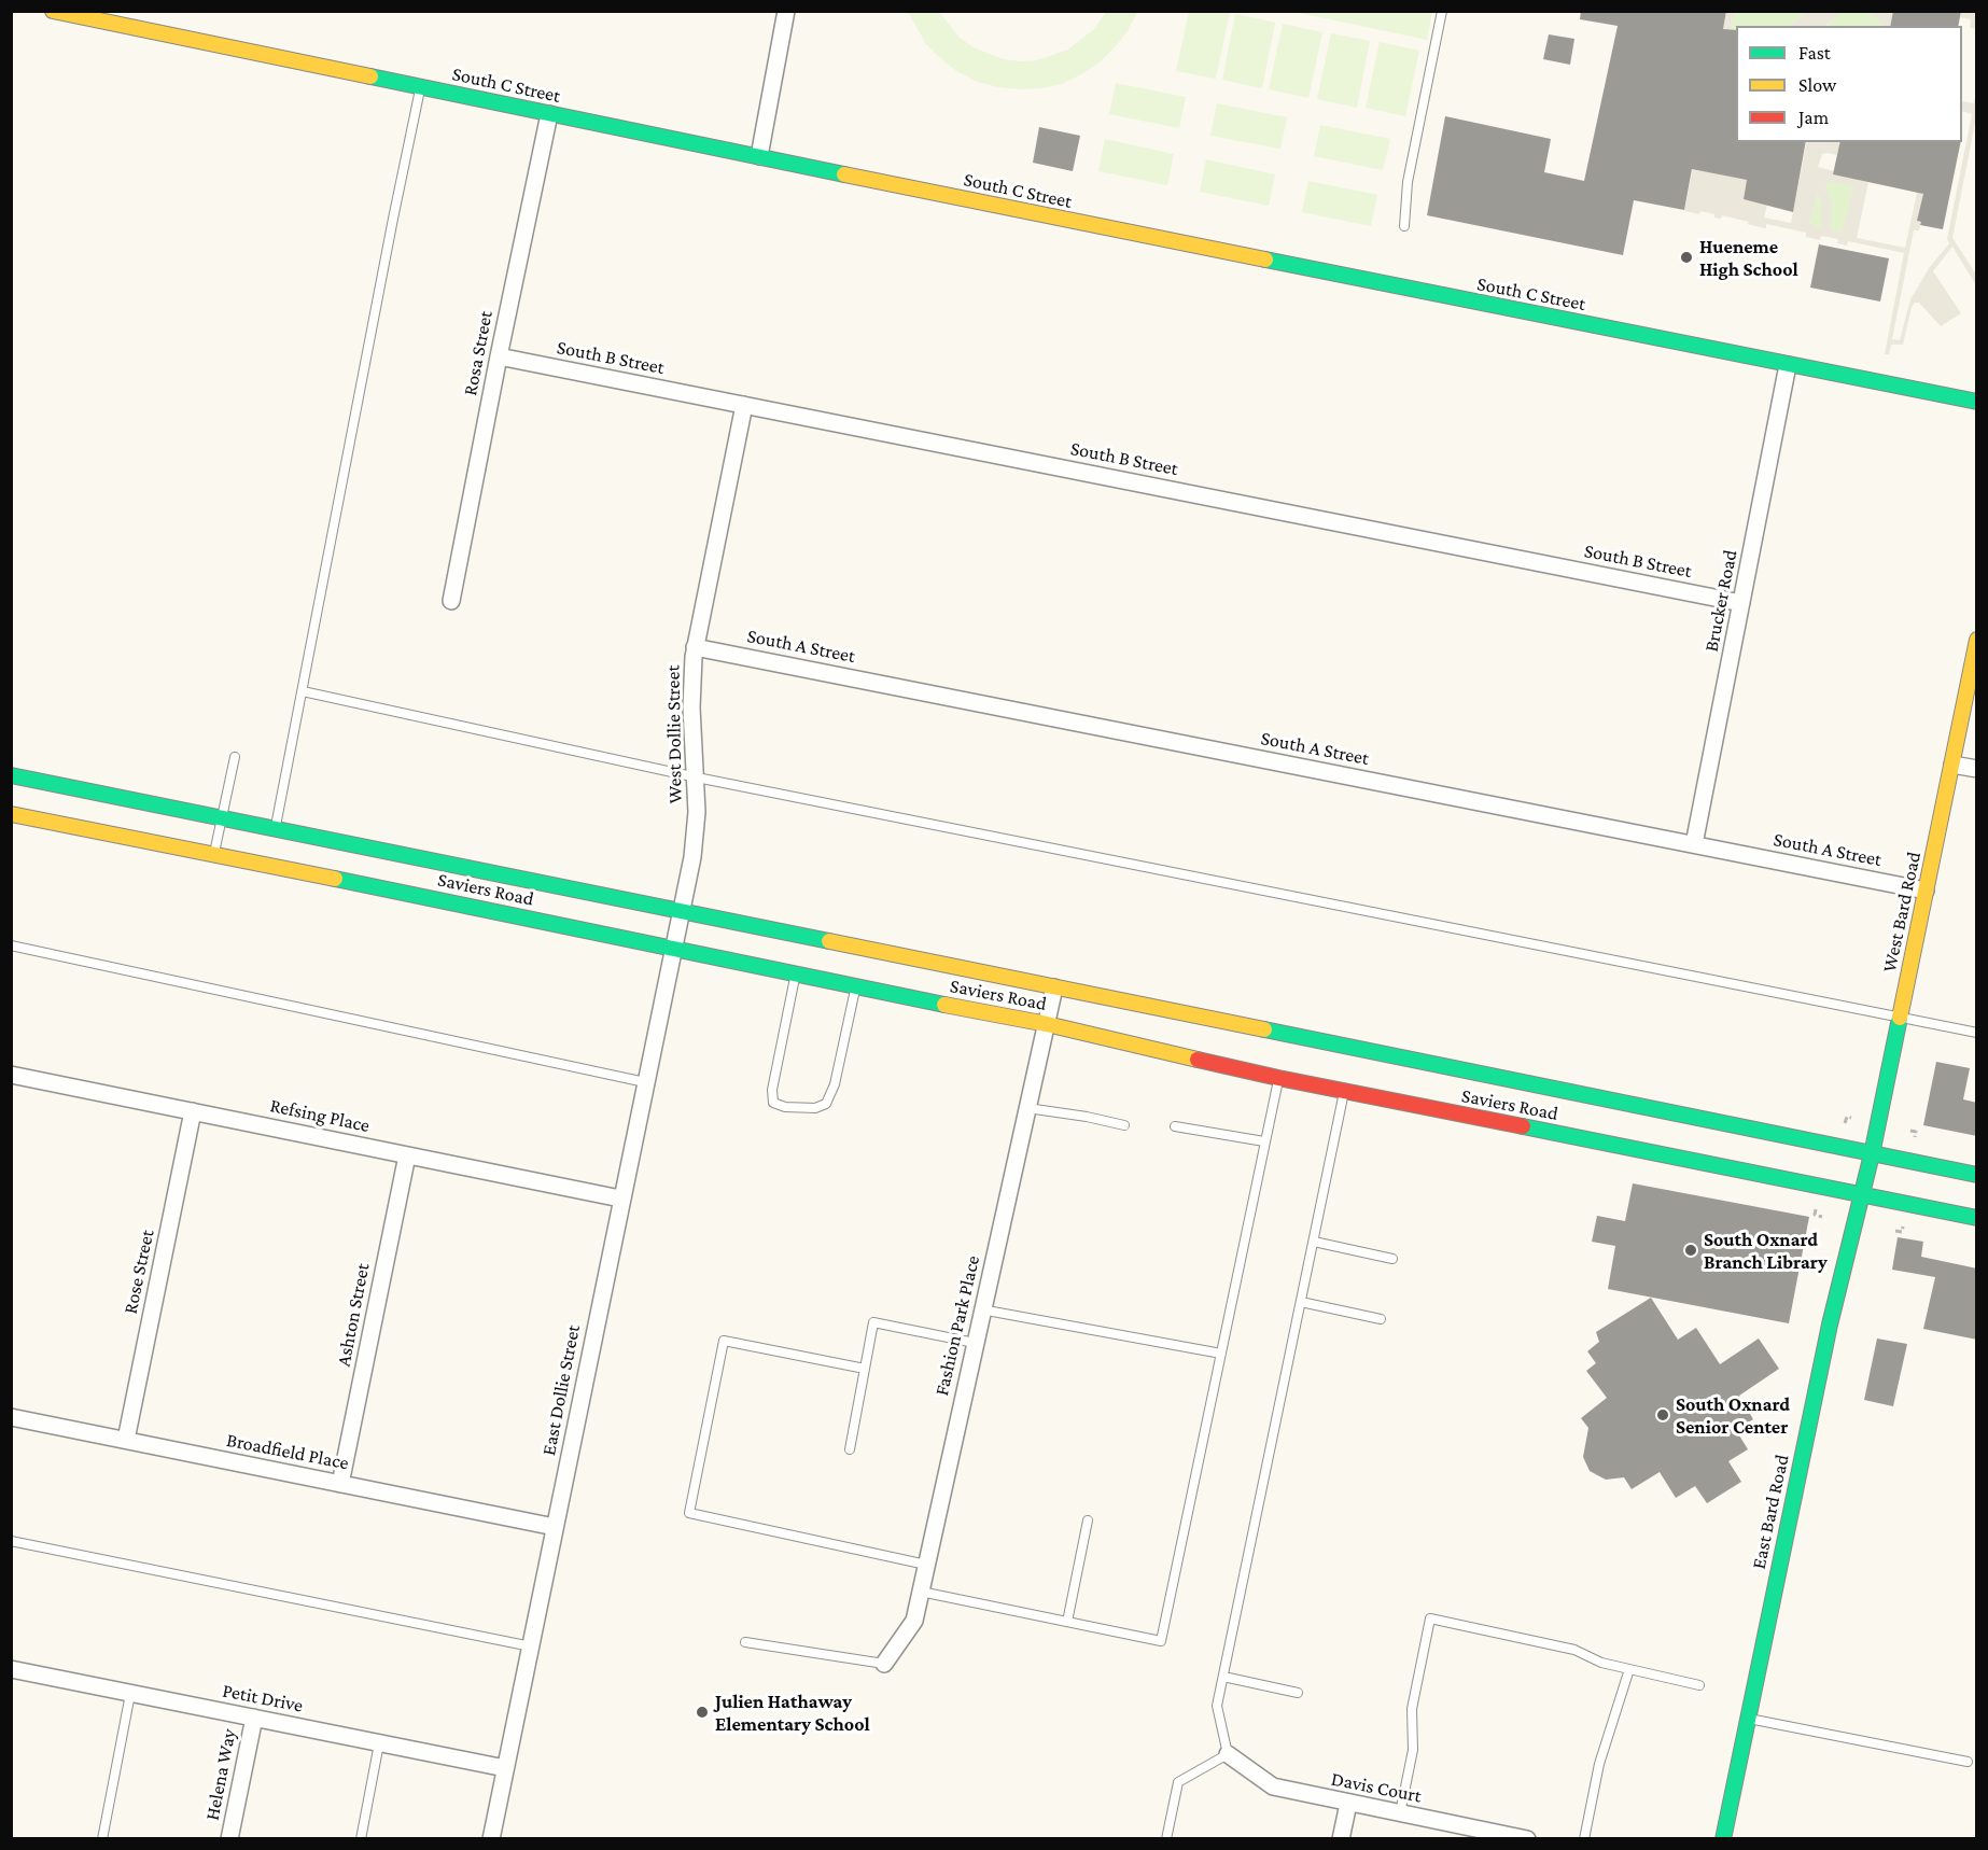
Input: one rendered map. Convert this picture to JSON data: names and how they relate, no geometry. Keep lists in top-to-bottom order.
{
  "streets": {
    "main road": [
      "South C Street",
      "Saviers Road",
      "West Bard Road",
      "East Bard Road"
    ],
    "street": [
      "Rosa Street",
      "South B Street",
      "Brucker Road",
      "South A Street",
      "West Dollie Street",
      "Refsing Place",
      "Rose Street",
      "Ashton Street",
      "Fashion Park Place",
      "East Dollie Street",
      "Broadfield Place",
      "Petit Drive",
      "Helena Way",
      "Davis Court"
    ]
  },
  "crossings": [
    ["South C Street", "Rosa Street"],
    ["South C Street", "Brucker Road"],
    ["Rosa Street", "South B Street"],
    ["South B Street", "Brucker Road"],
    ["South B Street", "West Dollie Street"],
    ["Brucker Road", "South A Street"],
    ["South A Street", "West Dollie Street"],
    ["South A Street", "West Bard Road"],
    ["West Dollie Street", "Saviers Road"],
    ["West Dollie Street", "East Dollie Street"],
    ["Saviers Road", "West Bard Road"],
    ["Saviers Road", "Fashion Park Place"],
    ["Saviers Road", "East Dollie Street"],
    ["Saviers Road", "East Bard Road"],
    ["West Bard Road", "East Bard Road"],
    ["Refsing Place", "Rose Street"],
    ["Refsing Place", "Ashton Street"],
    ["Refsing Place", "East Dollie Street"],
    ["Rose Street", "Broadfield Place"],
    ["Ashton Street", "Broadfield Place"],
    ["East Dollie Street", "Broadfield Place"],
    ["East Dollie Street", "Petit Drive"],
    ["Petit Drive", "Helena Way"]
  ],
  "places": [
    "Hueneme High School",
    "South Oxnard Branch Library",
    "South Oxnard Senior Center",
    "Julien Hathaway Elementary School"
  ],
  "legend": ["Fast", "Slow", "Jam"]
}
